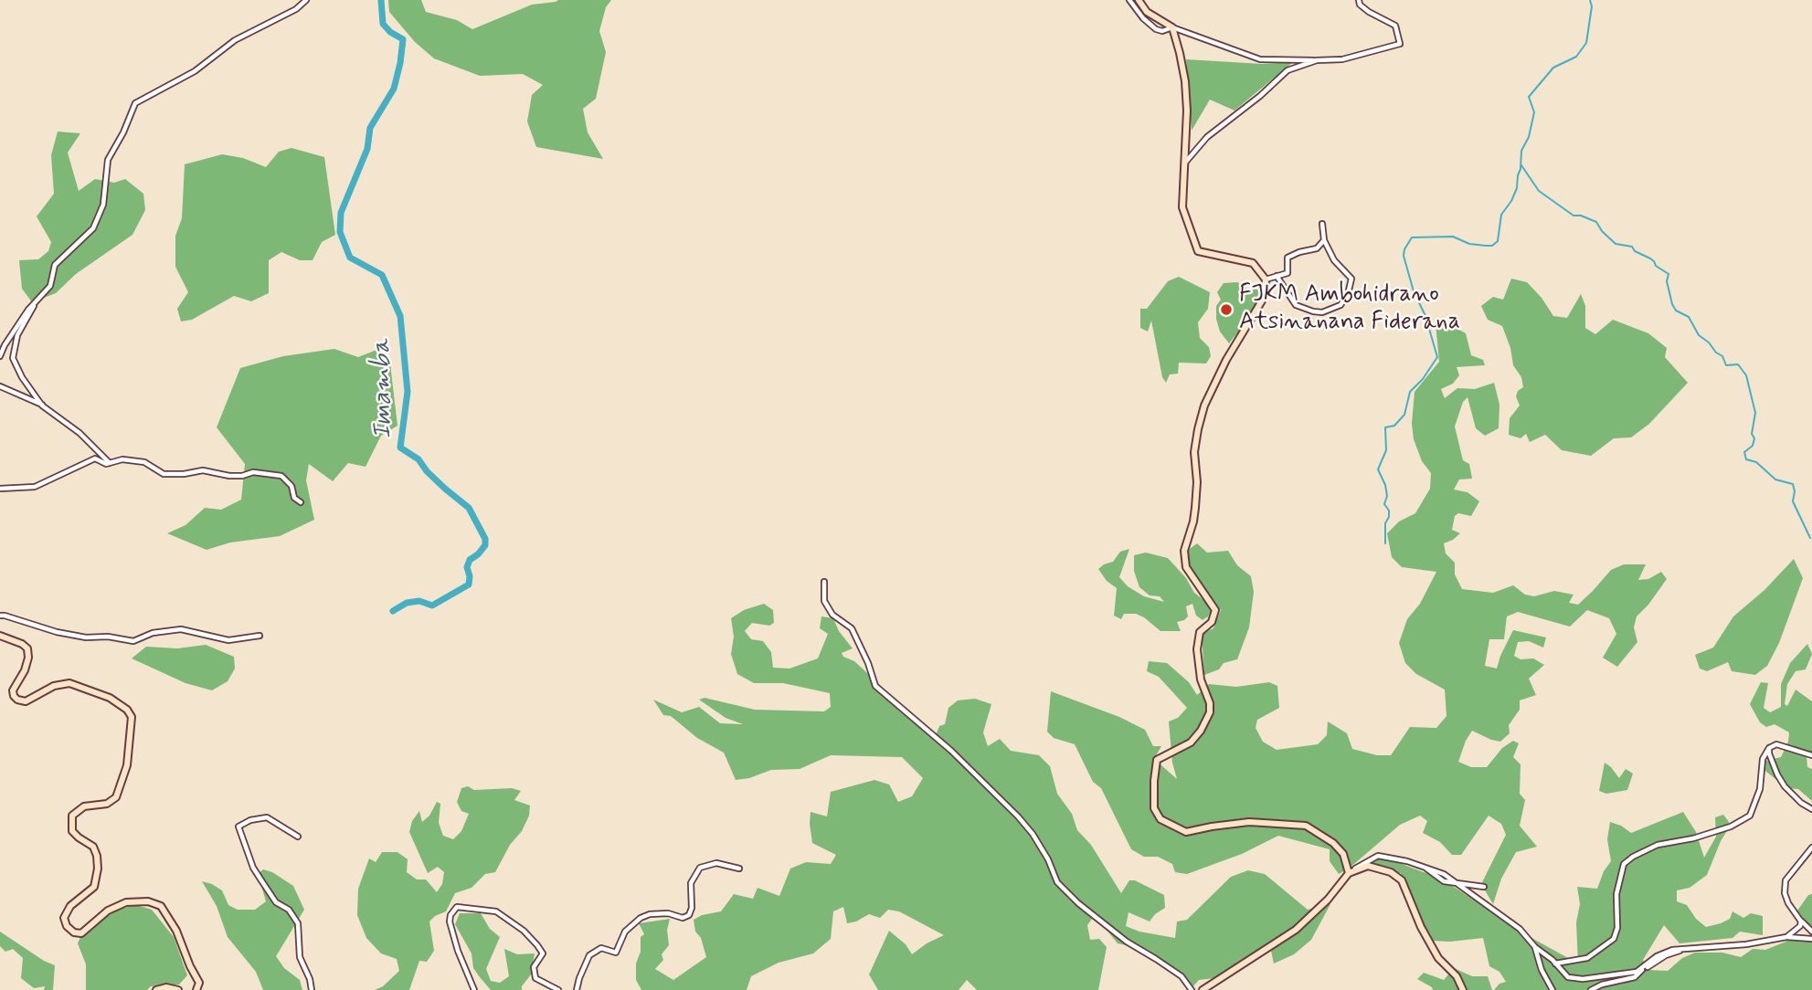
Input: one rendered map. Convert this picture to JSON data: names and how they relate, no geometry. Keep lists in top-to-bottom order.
{
  "water": ["Imamba"],
  "places": ["FJKM Ambohidrano Atsinanana Fiderana"]
}
